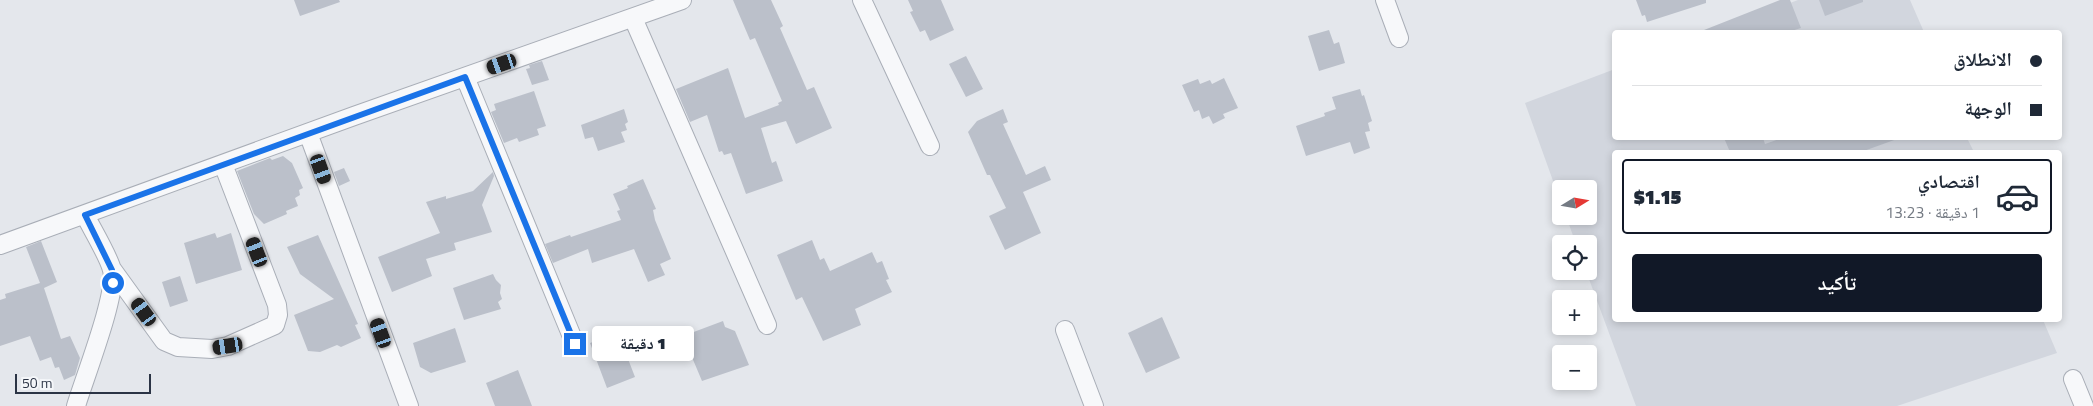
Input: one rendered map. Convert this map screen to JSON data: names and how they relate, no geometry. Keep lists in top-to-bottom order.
{
  "scale_bar": "50 m",
  "north": "right",
  "page": {
    "banner": ["الانطلاق", "الوجهة"],
    "list": [
      {
        "name": "اقتصادي",
        "note": "1 دقيقة · 13:23",
        "value": "$1.15"
      }
    ],
    "map_buttons": ["+", "−"],
    "buttons": "تأكيد",
    "bubble": "1 دقيقة",
    "scale": "50 m"
  }
}
